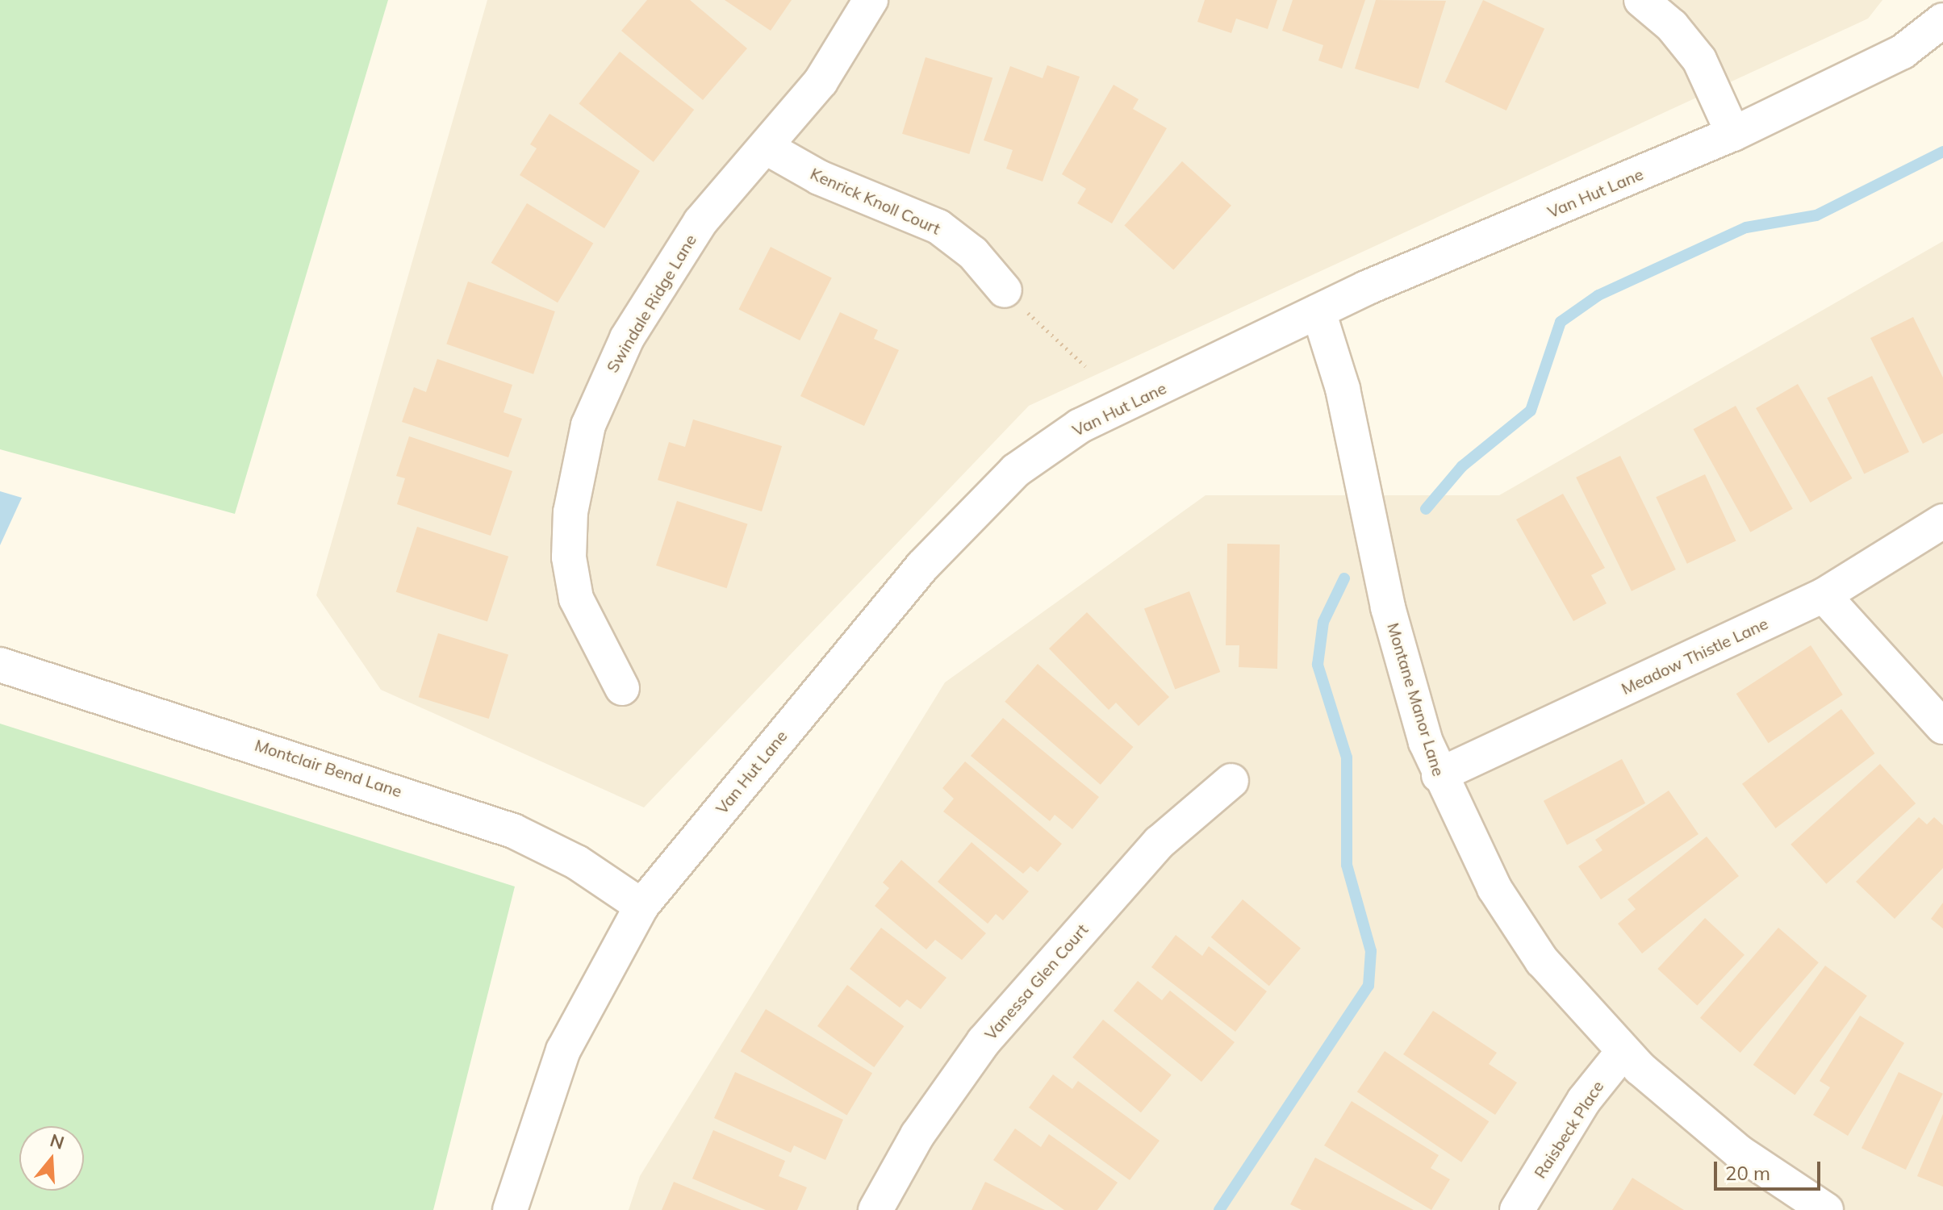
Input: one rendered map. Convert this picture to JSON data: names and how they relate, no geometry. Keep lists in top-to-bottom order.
{
  "streets": {
    "street": [
      "Van Hut Lane",
      "Kenrick Knoll Court",
      "Swindale Ridge Lane",
      "Meadow Thistle Lane",
      "Montane Manor Lane",
      "Montclair Bend Lane",
      "Vanessa Glen Court",
      "Raisbeck Place"
    ]
  },
  "crossings": [
    ["Van Hut Lane", "Montane Manor Lane"],
    ["Van Hut Lane", "Montclair Bend Lane"],
    ["Kenrick Knoll Court", "Swindale Ridge Lane"],
    ["Meadow Thistle Lane", "Montane Manor Lane"],
    ["Montane Manor Lane", "Raisbeck Place"]
  ],
  "scale_bar": "20 m",
  "north": "top"
}
